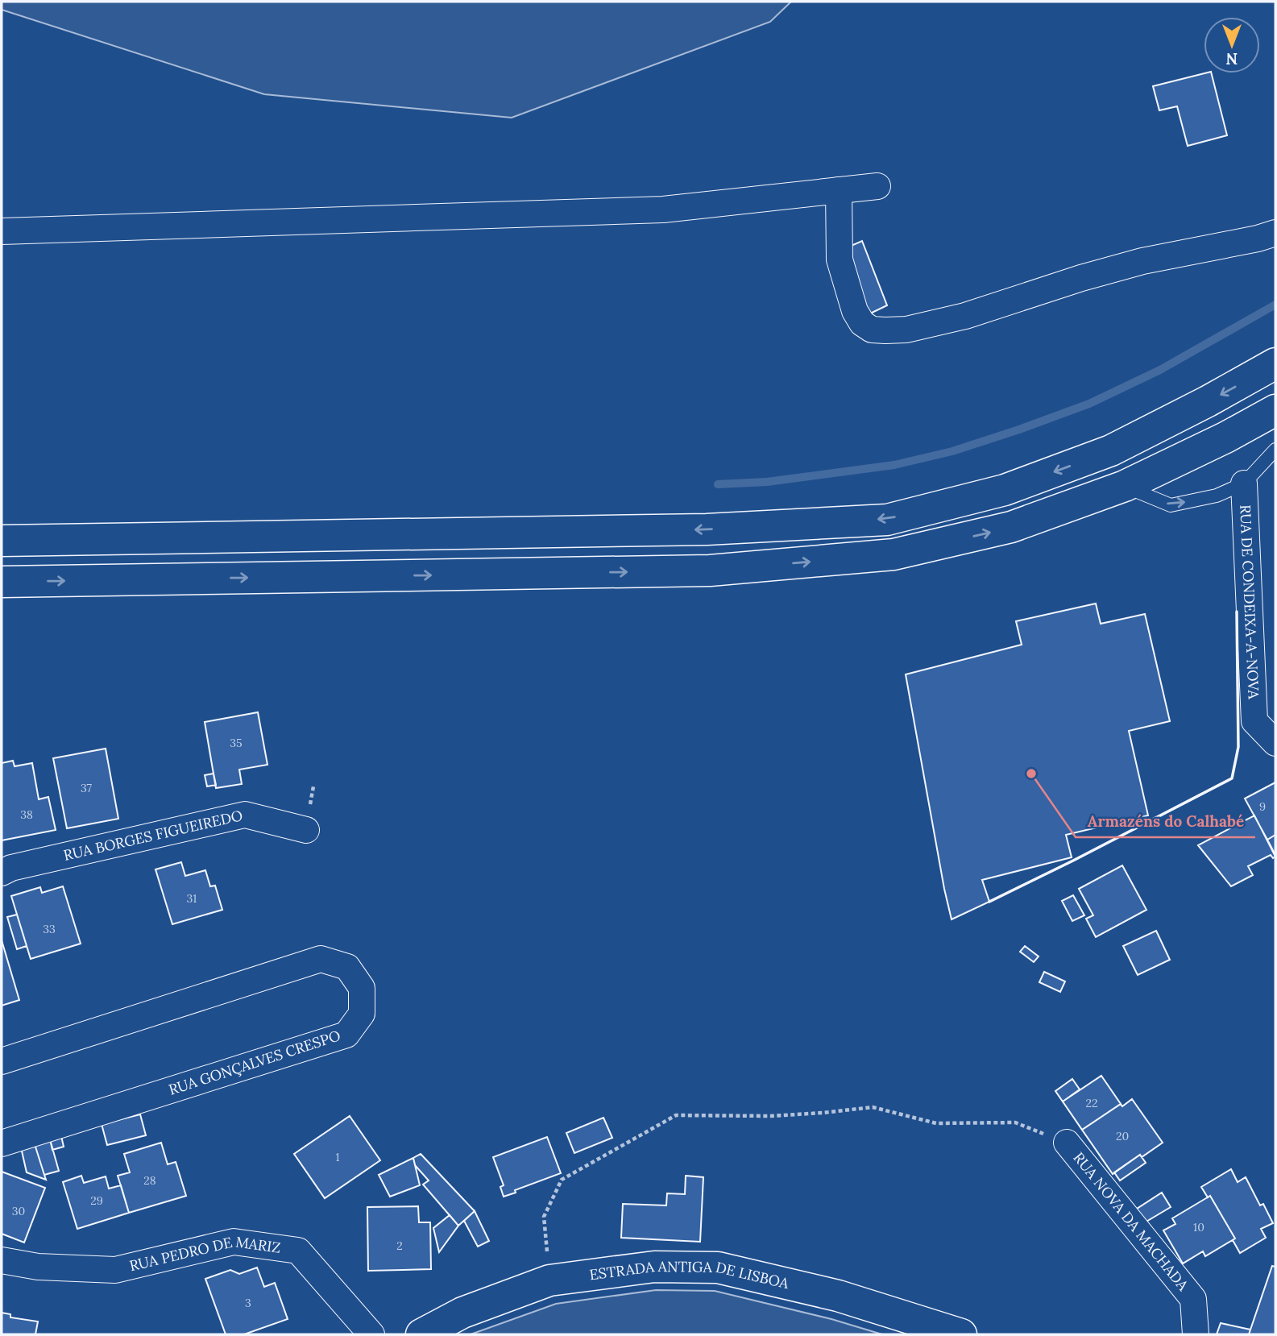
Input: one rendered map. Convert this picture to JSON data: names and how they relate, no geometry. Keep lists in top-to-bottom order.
{
  "streets": {
    "main road": ["ESTRADA ANTIGA DE LISBOA"],
    "street": [
      "RUA DE CONDEIXA-A-NOVA",
      "RUA BORGES FIGUEIREDO",
      "RUA GONÇALVES CRESPO",
      "RUA NOVA DA MACHADA",
      "RUA PEDRO DE MARIZ"
    ]
  },
  "places": ["Armazéns do Calhabé"],
  "house_numbers": [
    "35",
    "37",
    "9",
    "38",
    "31",
    "33",
    "22",
    "20",
    "1",
    "28",
    "29",
    "30",
    "10",
    "2",
    "3"
  ],
  "north": "bottom"
}
